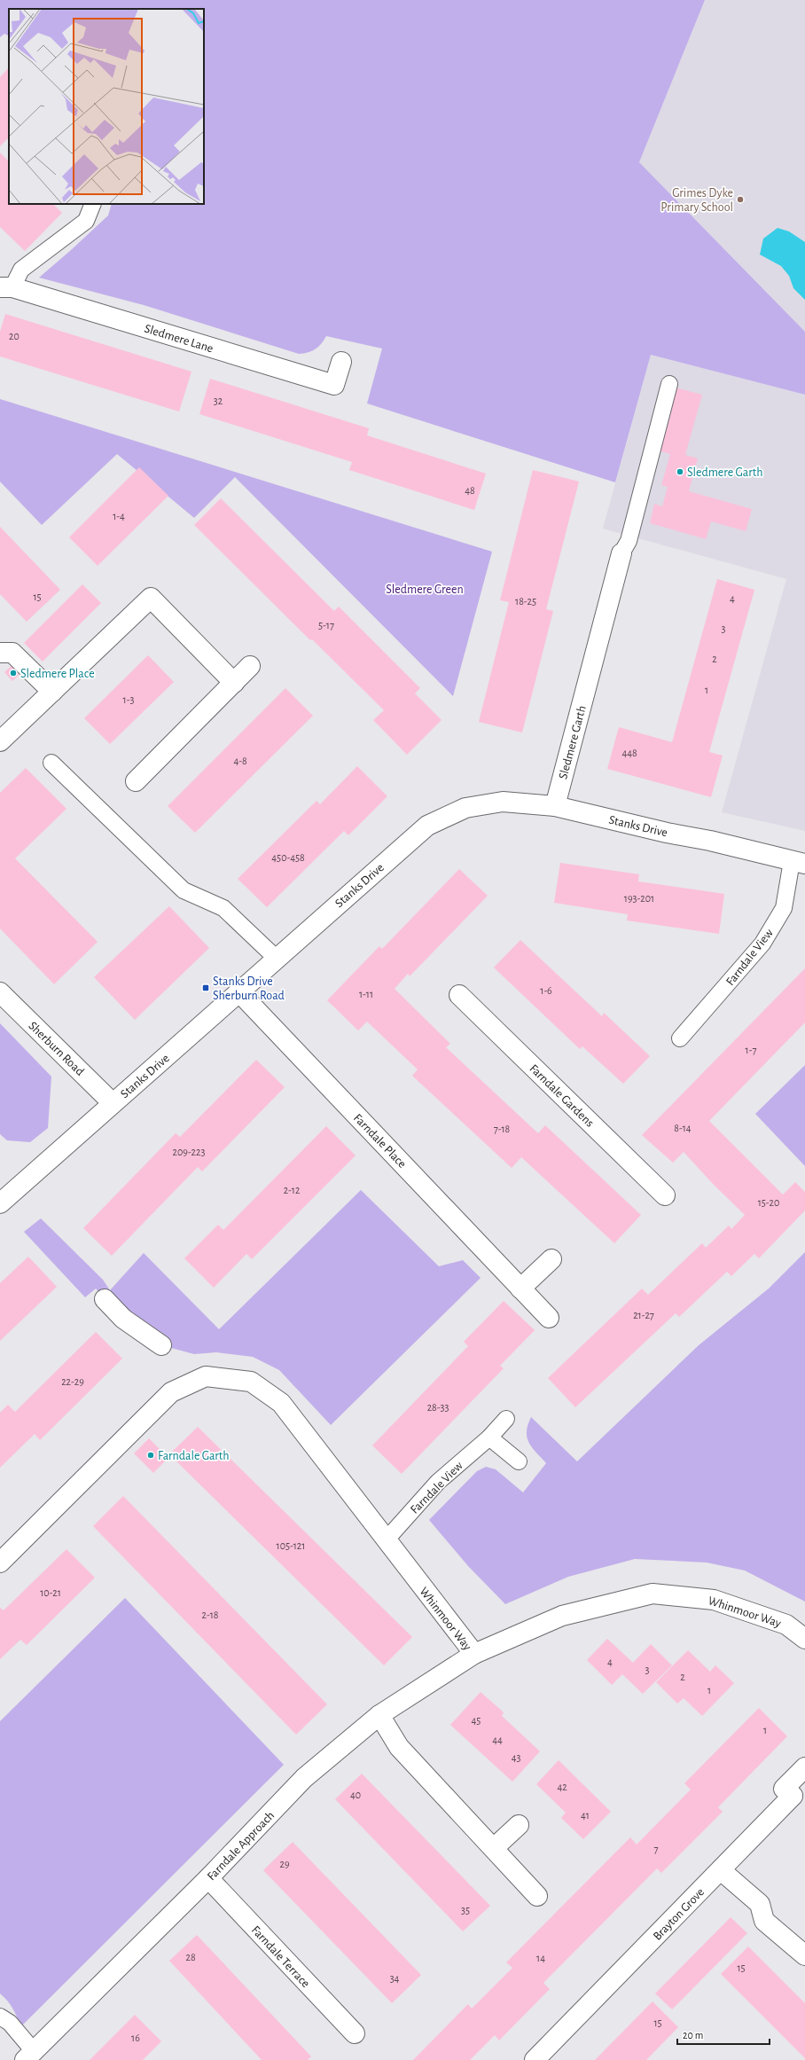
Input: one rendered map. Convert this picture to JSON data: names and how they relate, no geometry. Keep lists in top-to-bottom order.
{
  "streets": {
    "street": [
      "Sledmere Lane",
      "Sledmere Garth",
      "Stanks Drive",
      "Sherburn Road",
      "Farndale Gardens",
      "Farndale Place",
      "Whinmoor Way",
      "Farndale Approach",
      "Brayton Grove",
      "Farndale Terrace"
    ],
    "lane": ["Farndale View"]
  },
  "crossings": [
    ["Sledmere Garth", "Stanks Drive"],
    ["Stanks Drive", "Farndale View"],
    ["Stanks Drive", "Sherburn Road"],
    ["Stanks Drive", "Farndale Place"],
    ["Farndale View", "Whinmoor Way"],
    ["Whinmoor Way", "Farndale Approach"],
    ["Farndale Approach", "Farndale Terrace"]
  ],
  "parks": ["Sledmere Green"],
  "places": {
    "other": [
      "Grimes Dyke Primary School",
      "Sledmere Garth",
      "Sledmere Place",
      "Farndale Garth"
    ],
    "transit": ["Stanks Drive Sherburn Road"]
  },
  "house_numbers": [
    "20",
    "32",
    "48",
    "1-4",
    "15",
    "4",
    "18-25",
    "5-17",
    "3",
    "2",
    "1",
    "1-3",
    "448",
    "4-8",
    "450-458",
    "193-201",
    "1-6",
    "1-11",
    "1-7",
    "8-14",
    "7-18",
    "209-223",
    "2-12",
    "15-20",
    "21-27",
    "22-29",
    "28-33",
    "105-121",
    "10-21",
    "2-18",
    "4",
    "3",
    "2",
    "1",
    "45",
    "1",
    "44",
    "43",
    "42",
    "40",
    "41",
    "7",
    "29",
    "35",
    "28",
    "14",
    "15",
    "34",
    "15",
    "16"
  ],
  "scale_bar": "20 m"
}
